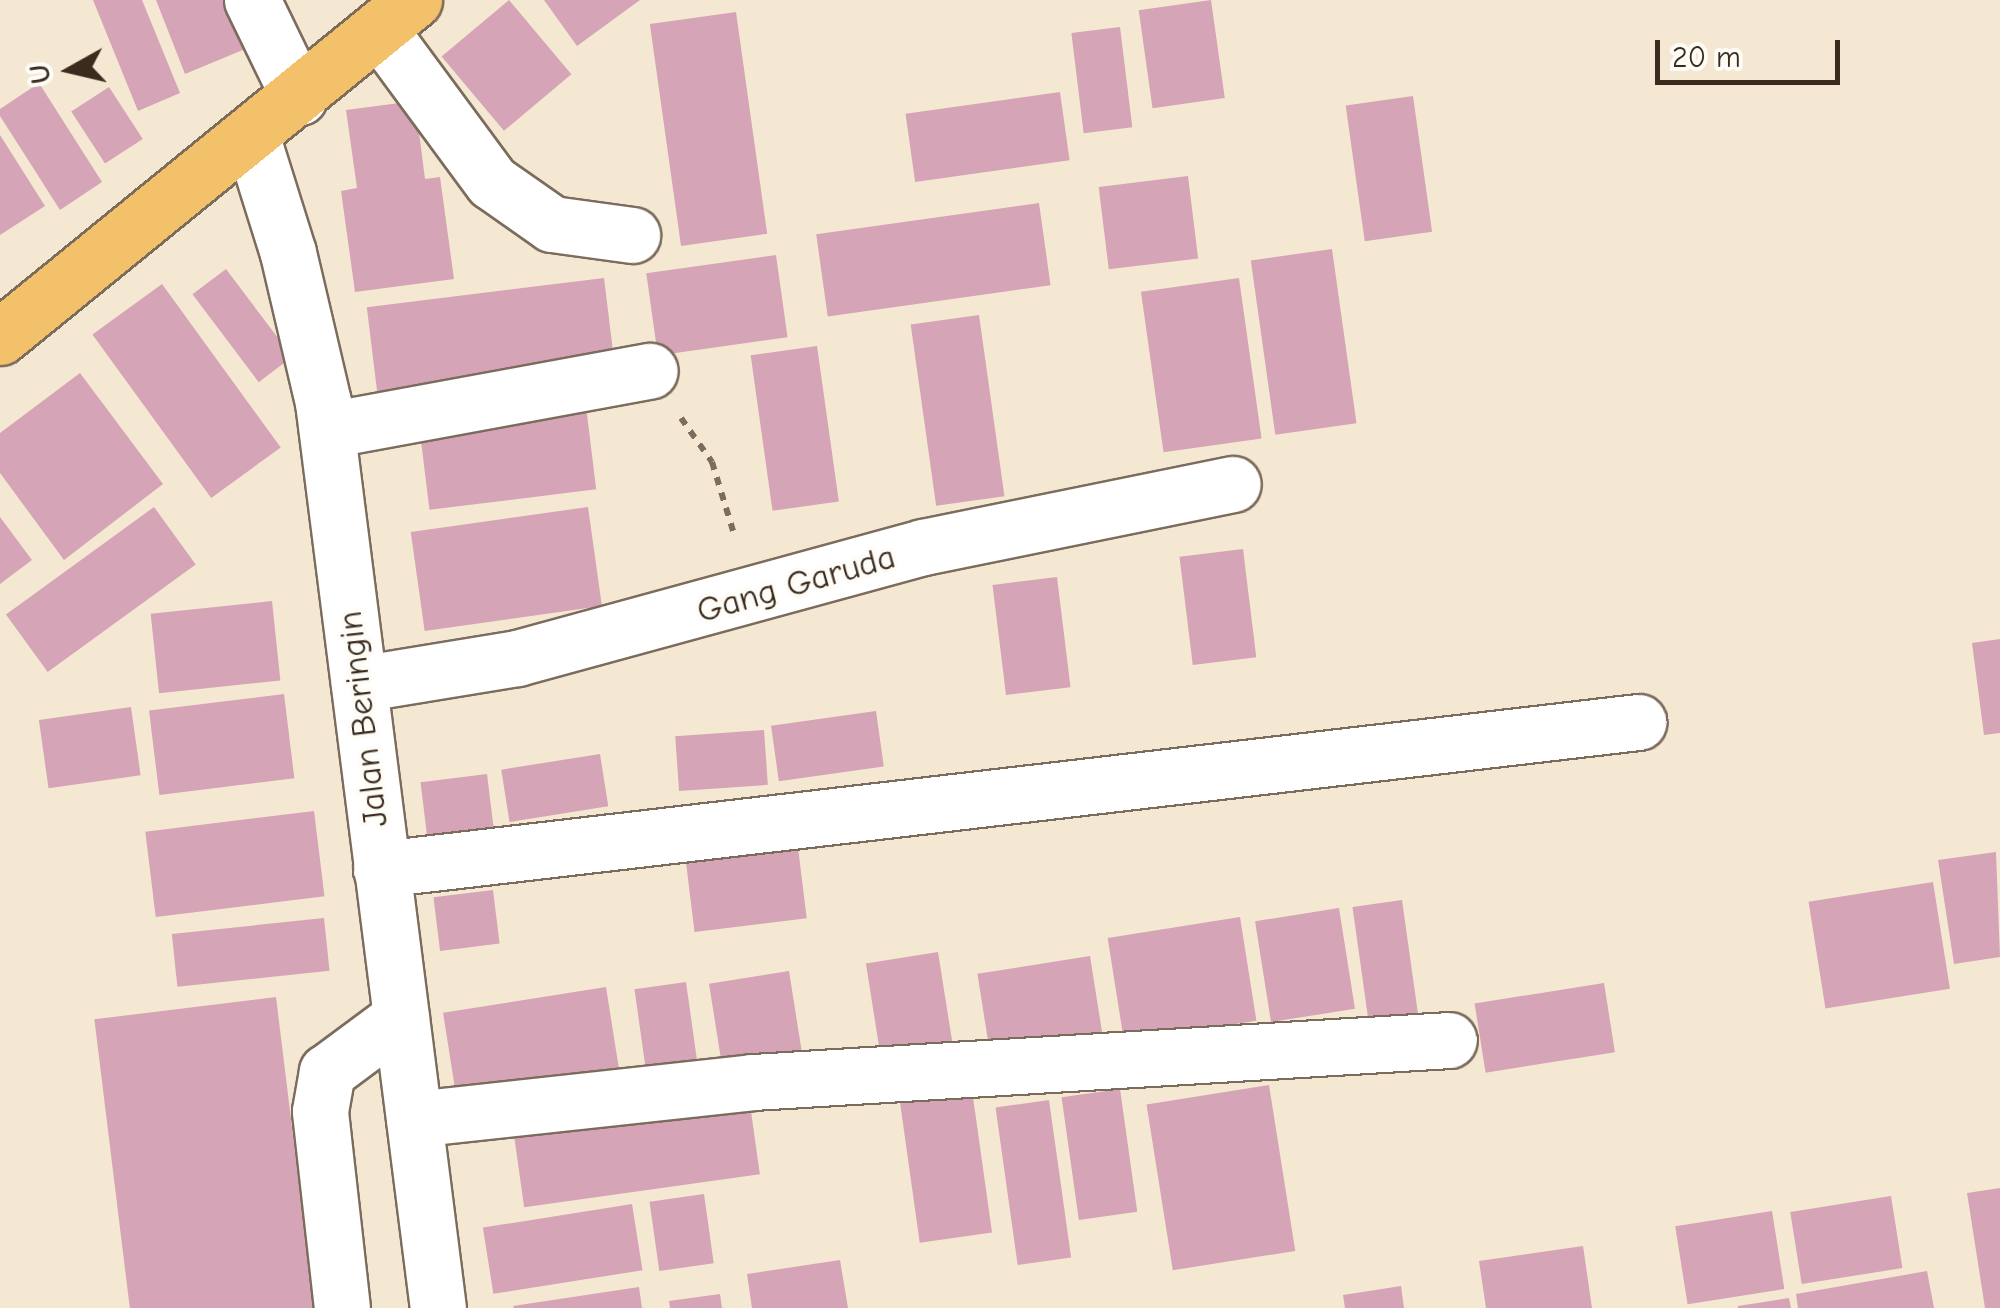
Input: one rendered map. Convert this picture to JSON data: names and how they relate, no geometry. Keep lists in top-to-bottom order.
{
  "streets": {
    "street": ["Gang Garuda", "Jalan Beringin"]
  },
  "crossings": [
    ["Gang Garuda", "Jalan Beringin"]
  ],
  "scale_bar": "20 m",
  "north": "left"
}
